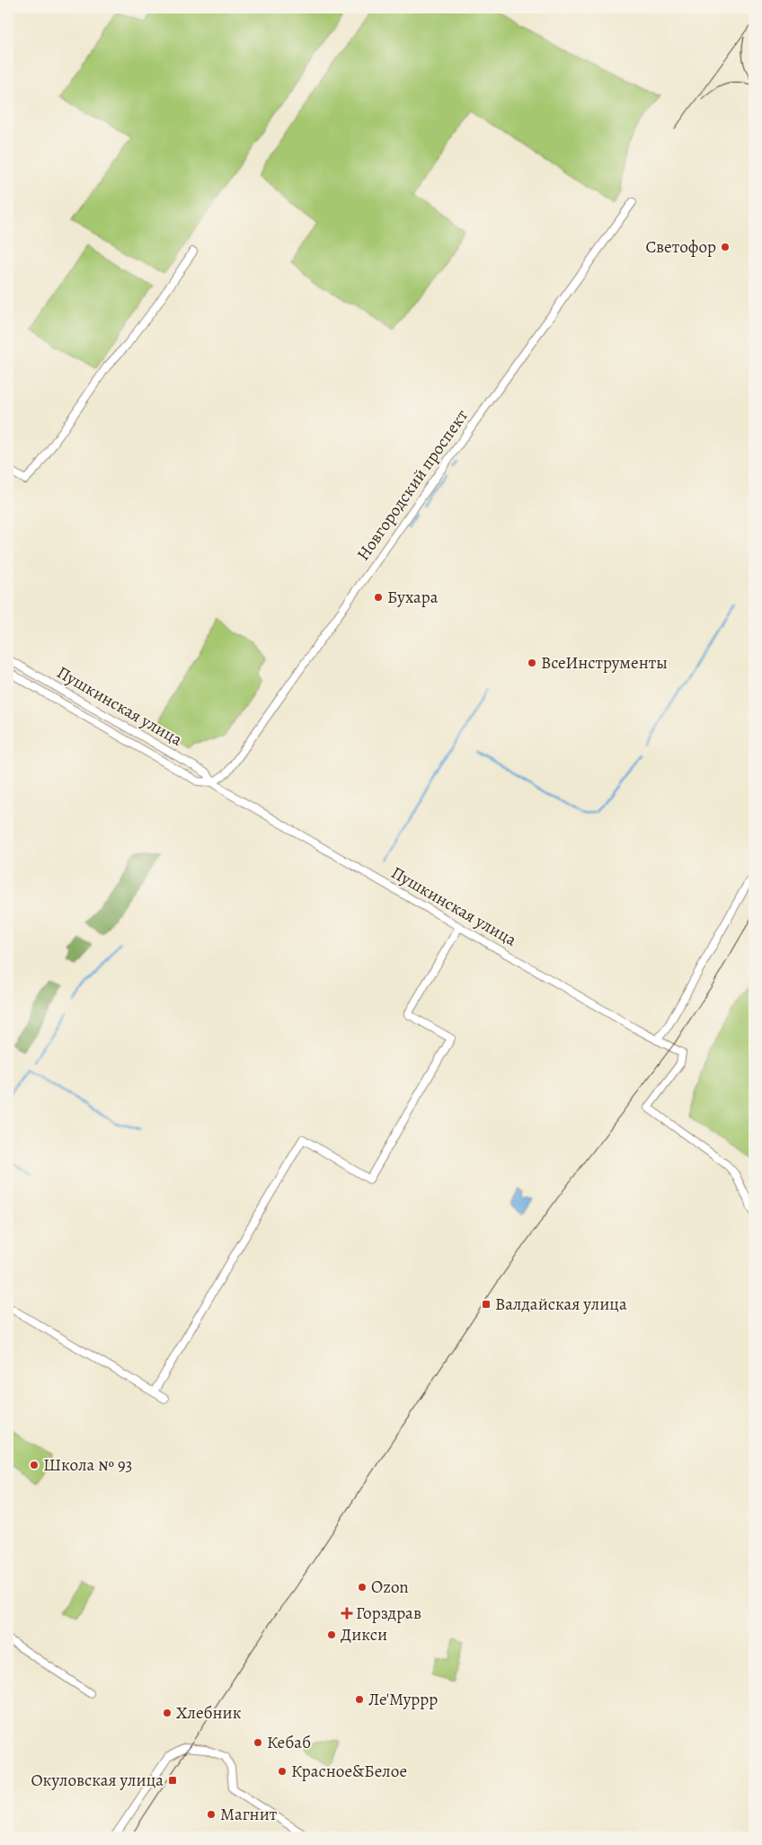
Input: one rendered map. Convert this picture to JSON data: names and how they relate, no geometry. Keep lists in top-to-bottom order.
{
  "streets": {
    "street": ["Новгородский проспект", "Пушкинская улица"]
  },
  "crossings": [
    ["Новгородский проспект", "Пушкинская улица"]
  ],
  "places": {
    "other": [
      "Светофор",
      "Бухара",
      "ВсеИнструменты",
      "Школа № 93",
      "Ozon",
      "Дикси",
      "Ле'Муррр",
      "Хлебник",
      "Кебаб",
      "Красное&Белое",
      "Магнит"
    ],
    "transit": ["Валдайская улица", "Окуловская улица"],
    "health": ["Горздрав"]
  }
}
